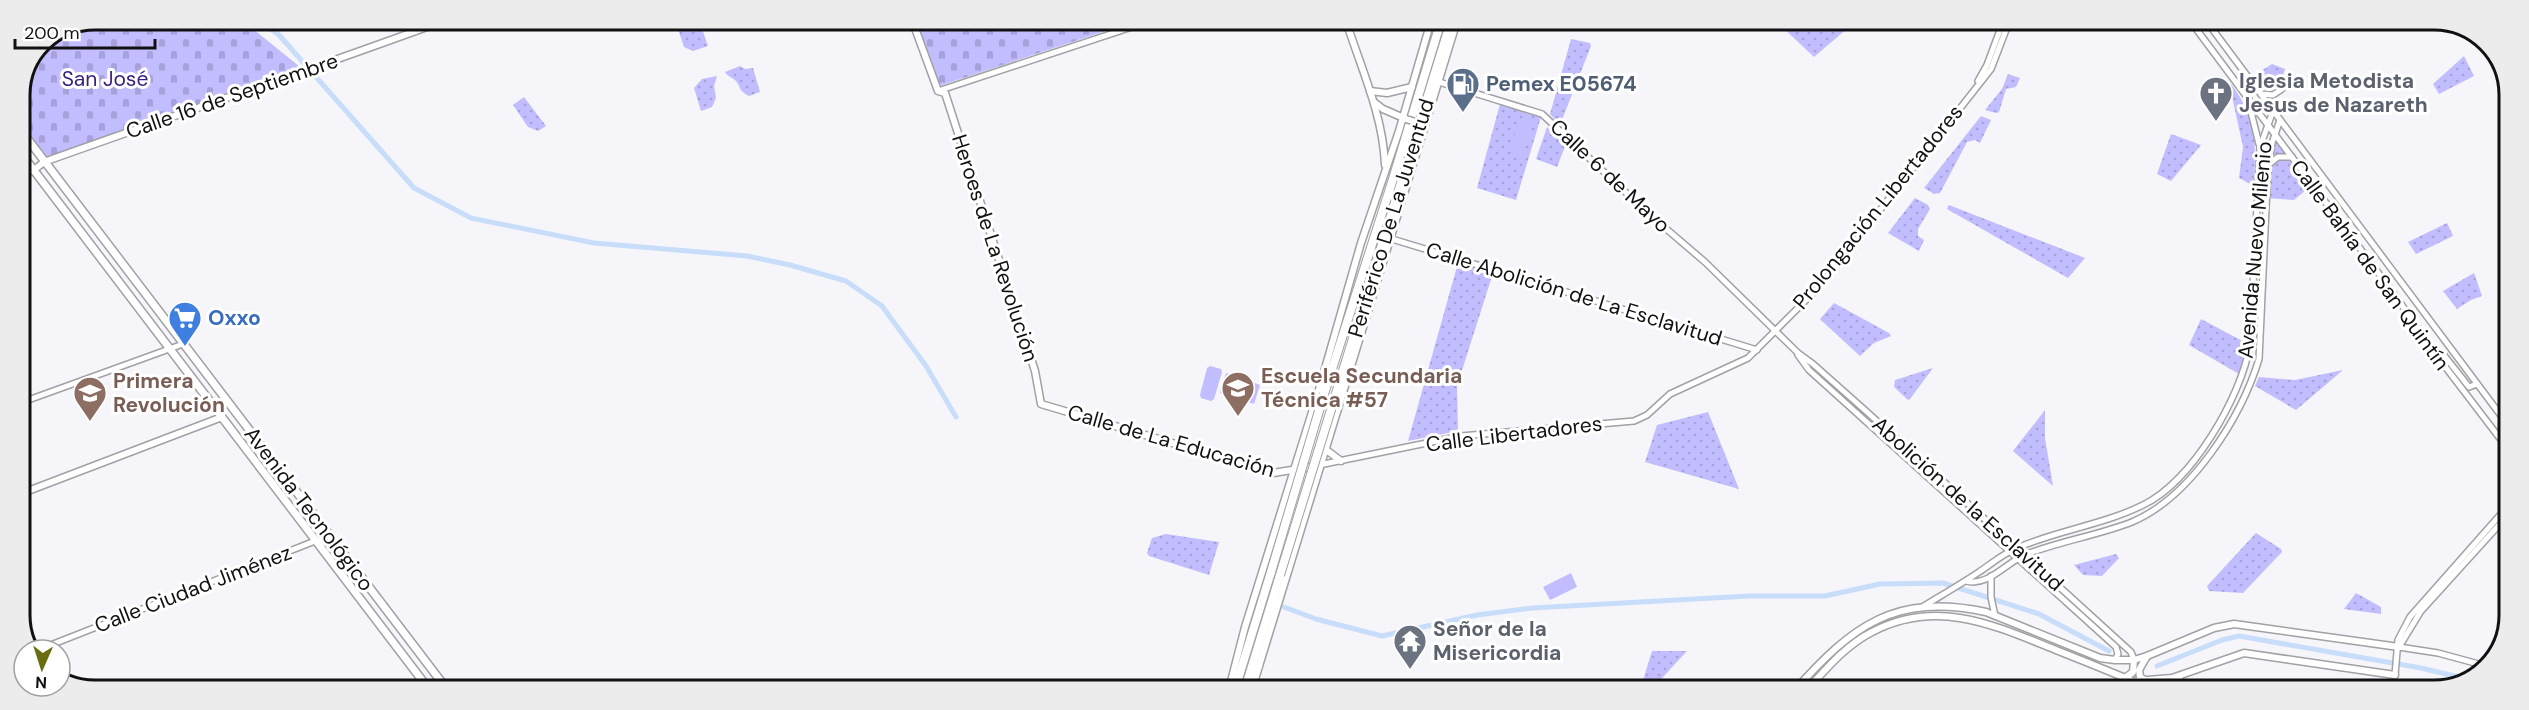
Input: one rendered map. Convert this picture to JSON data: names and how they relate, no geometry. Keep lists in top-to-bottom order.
{
  "streets": {
    "highway": ["Periférico De La Juventud"],
    "main road": [
      "Calle 16 de Septiembre",
      "Heroes de La Revolución",
      "Calle Libertadores",
      "Calle de La Educación",
      "Avenida Tecnológico"
    ],
    "street": [
      "Calle 6 de Mayo",
      "Prolongación Libertadores",
      "Avenida Nuevo Milenio",
      "Calle Bahía de San Quintín",
      "Calle Abolición de La Esclavitud",
      "Abolición de la Esclavitud",
      "Calle Ciudad Jiménez"
    ]
  },
  "crossings": [
    ["Calle 16 de Septiembre", "Avenida Tecnológico"],
    ["Calle 6 de Mayo", "Prolongación Libertadores"],
    ["Calle 6 de Mayo", "Abolición de la Esclavitud"],
    ["Prolongación Libertadores", "Calle Abolición de La Esclavitud"],
    ["Prolongación Libertadores", "Calle Libertadores"],
    ["Prolongación Libertadores", "Abolición de la Esclavitud"],
    ["Heroes de La Revolución", "Calle de La Educación"],
    ["Avenida Nuevo Milenio", "Calle Bahía de San Quintín"],
    ["Avenida Nuevo Milenio", "Abolición de la Esclavitud"],
    ["Calle Libertadores", "Calle de La Educación"],
    ["Avenida Tecnológico", "Calle Ciudad Jiménez"]
  ],
  "parks": ["San José"],
  "places": {
    "fuel station": ["Pemex E05674"],
    "church": ["Iglesia Metodista Jesus de Nazareth"],
    "supermarket": ["Oxxo"],
    "school or university": ["Escuela Secundaria Técnica #57", "Primera Revolución"],
    "temple": ["Señor de la Misericordia"]
  },
  "scale_bar": "200 m",
  "north": "bottom"
}
